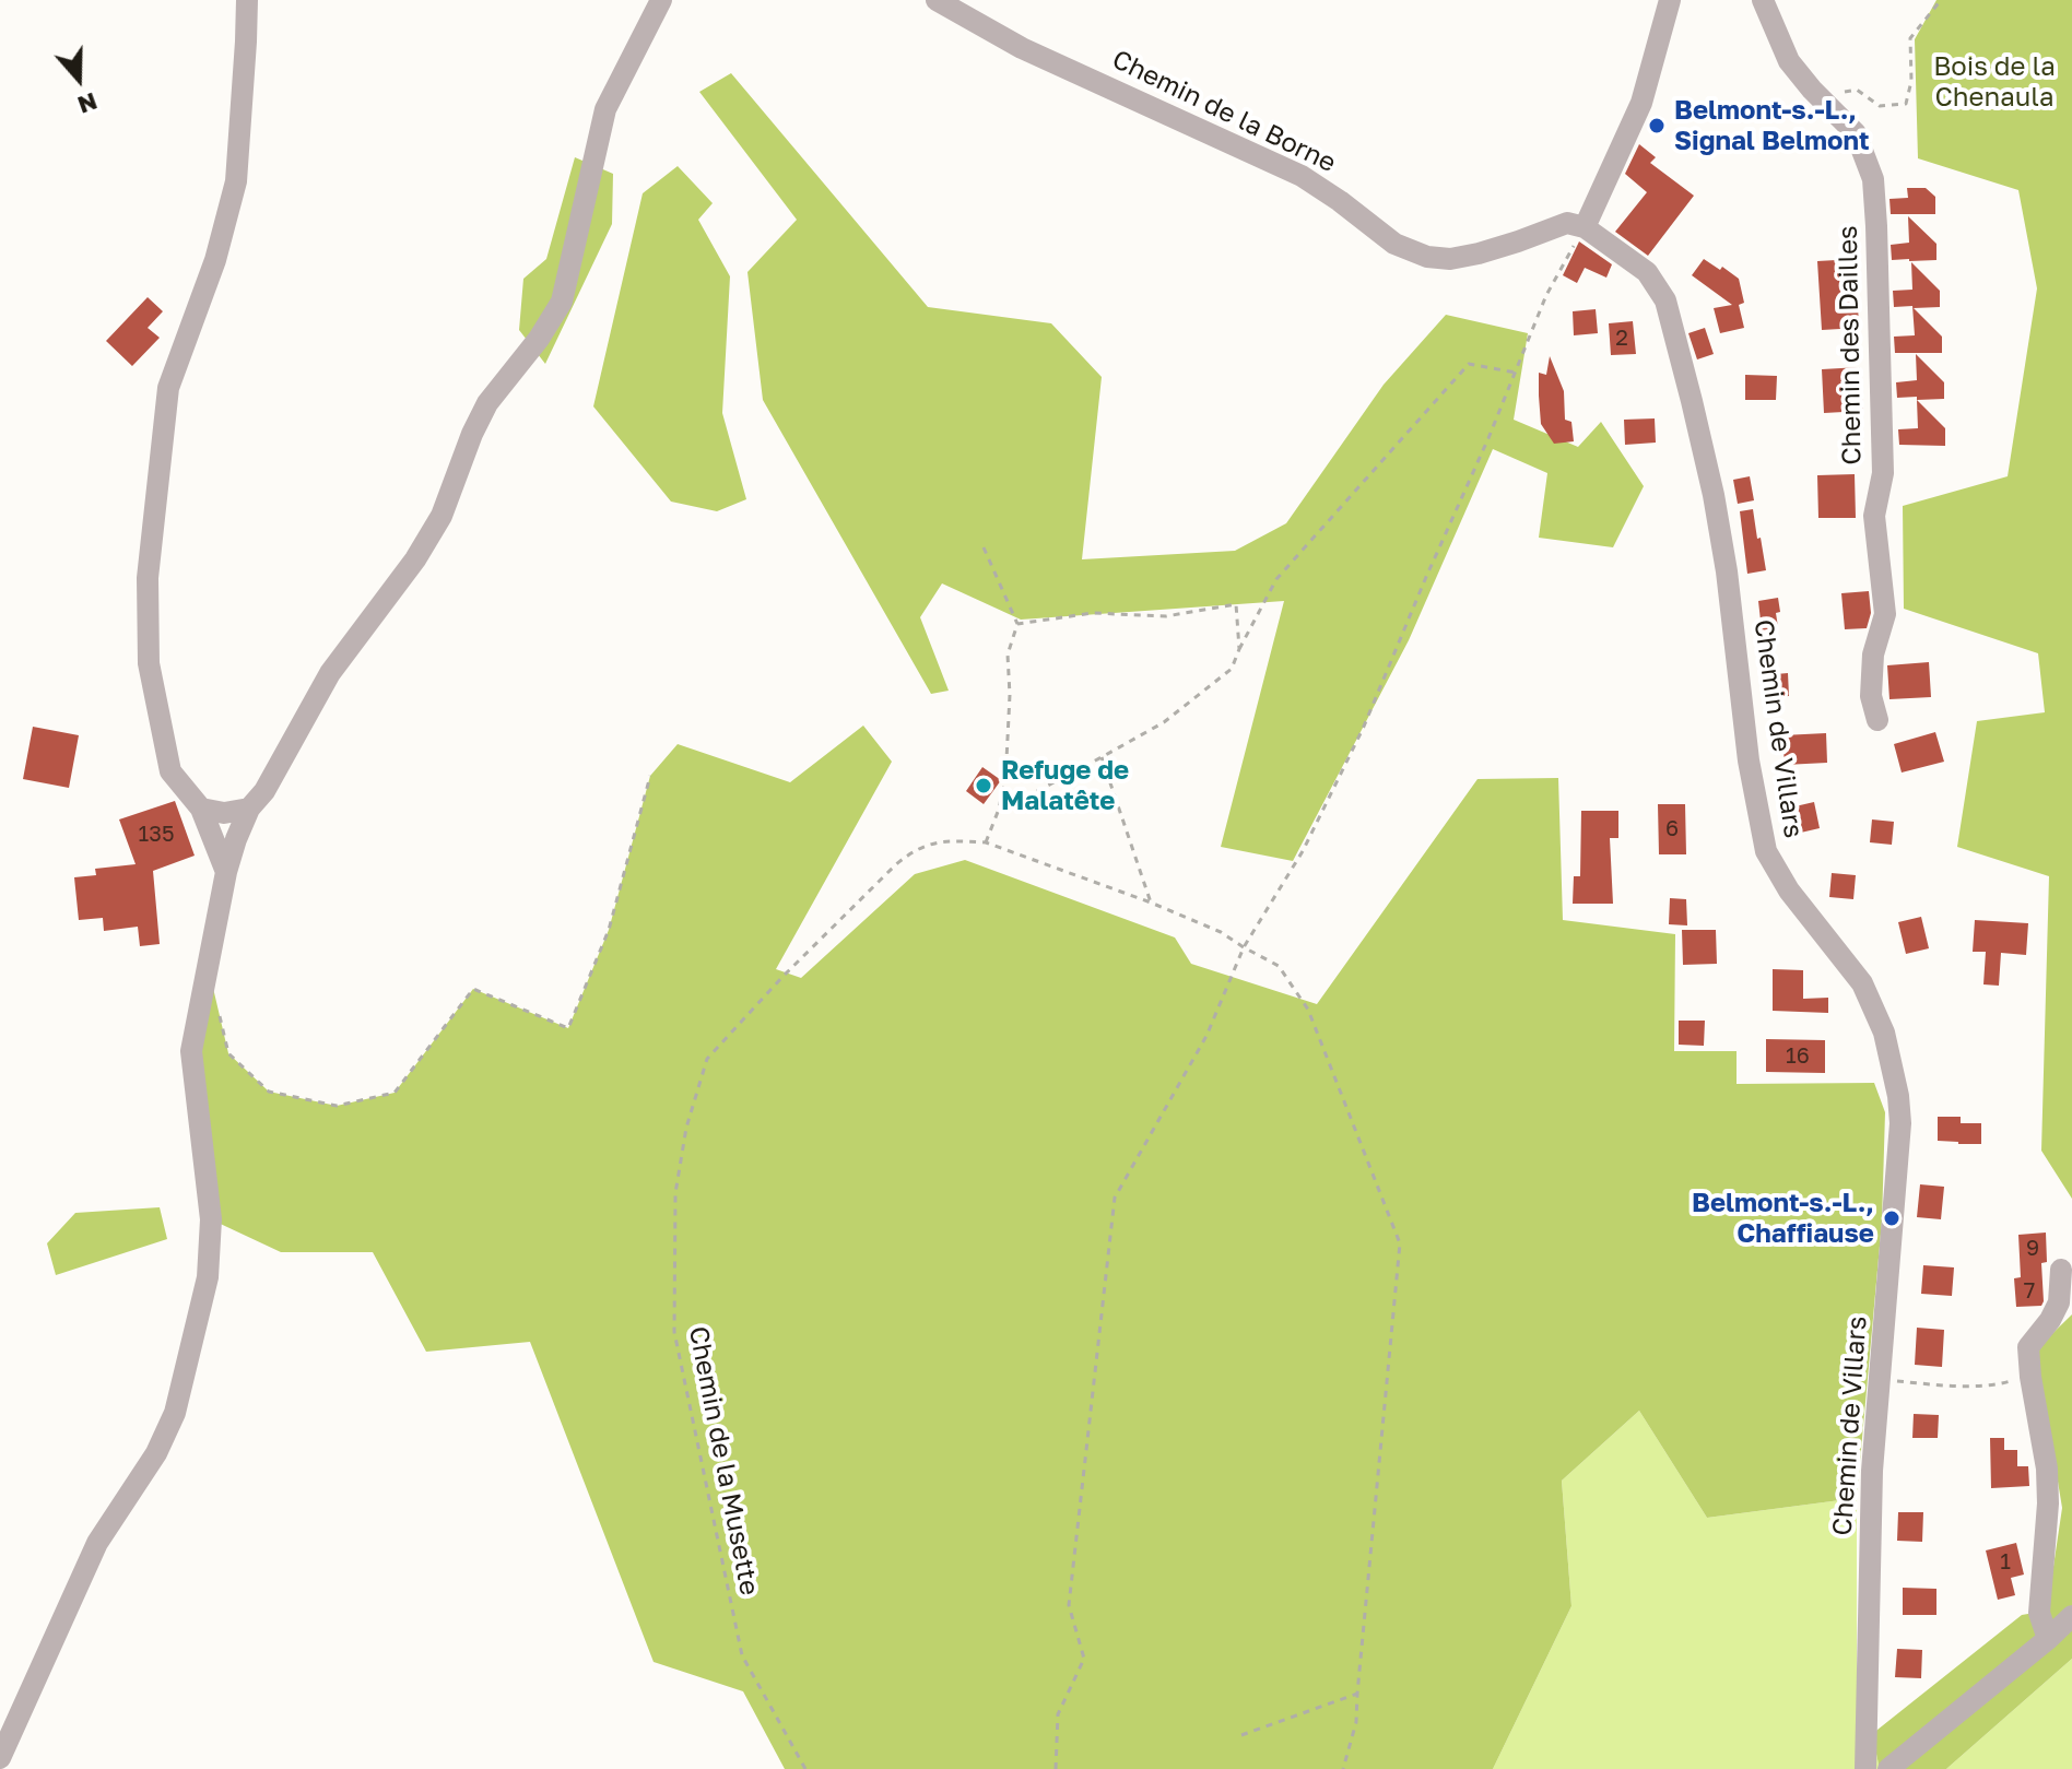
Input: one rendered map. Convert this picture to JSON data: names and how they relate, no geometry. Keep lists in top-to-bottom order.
{
  "streets": {
    "street": ["Chemin de la Borne", "Chemin des Dailles", "Chemin de Villars"],
    "path": ["Chemin de la Musette"]
  },
  "crossings": [
    ["Chemin de la Borne", "Chemin de Villars"]
  ],
  "parks": ["Bois de la Chenaula"],
  "places": ["Belmont-s.-L., Signal Belmont", "Refuge de Malatête", "Belmont-s.-L., Chaffiause"],
  "house_numbers": [
    "2",
    "6",
    "135",
    "16",
    "9",
    "7",
    "1"
  ],
  "north": "bottom"
}
